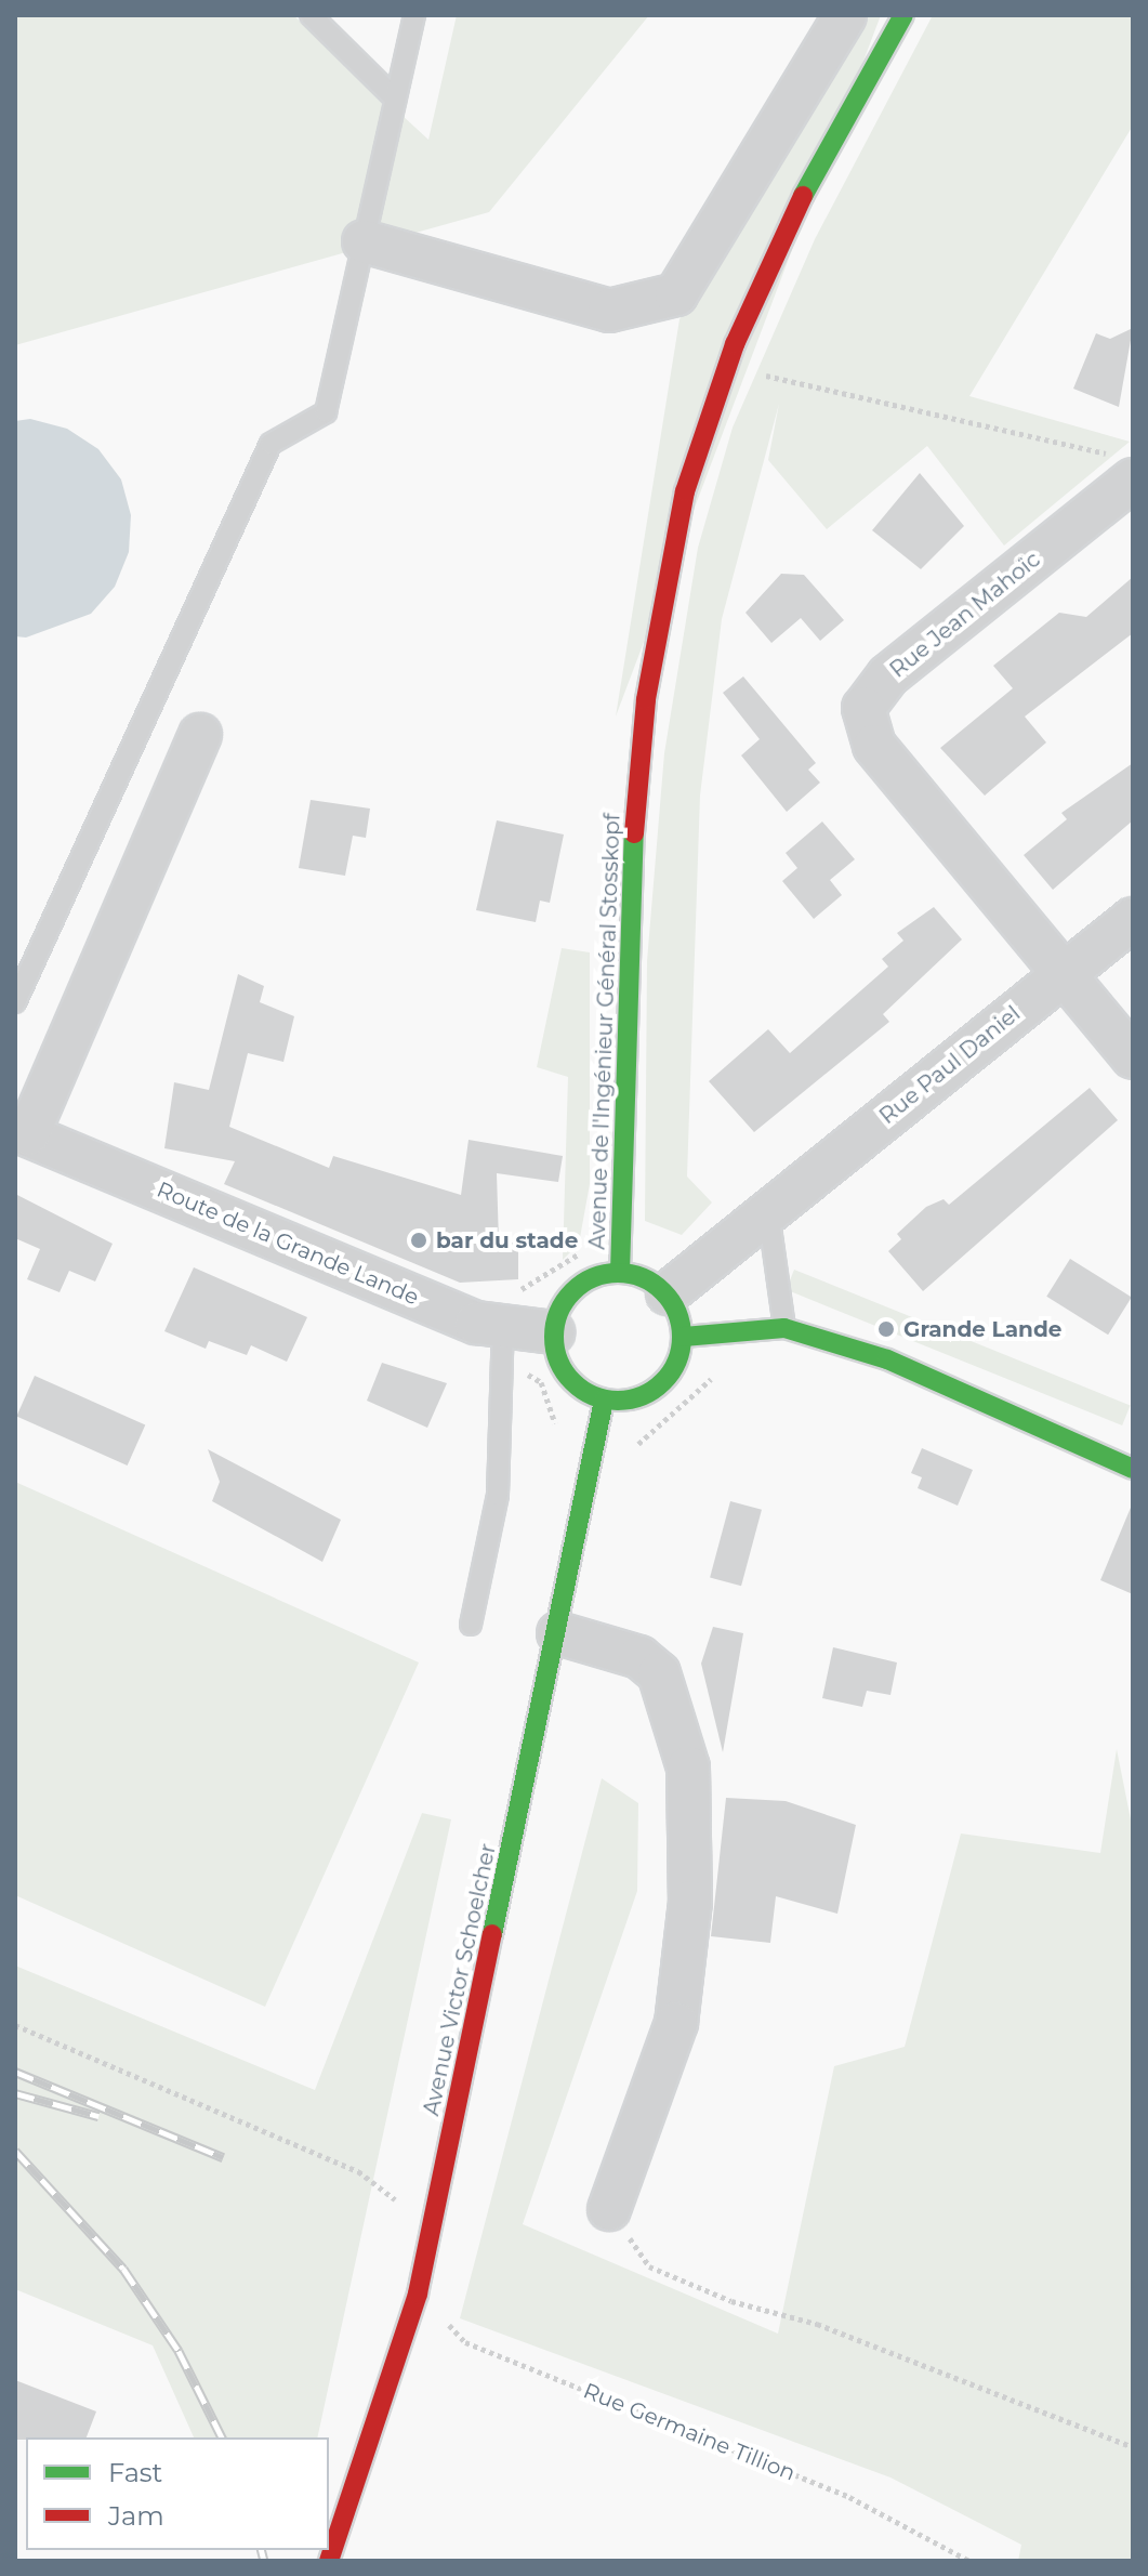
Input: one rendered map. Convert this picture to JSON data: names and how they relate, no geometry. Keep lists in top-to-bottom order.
{
  "streets": {
    "street": [
      "Rue Jean Mahoïc",
      "Avenue de l'Ingénieur Général Stosskopf",
      "Rue Paul Daniel",
      "Route de la Grande Lande",
      "Avenue Victor Schoelcher"
    ],
    "path": ["Rue Germaine Tillion"]
  },
  "crossings": [
    ["Rue Jean Mahoïc", "Rue Paul Daniel"],
    ["Avenue de l'Ingénieur Général Stosskopf", "Rue Paul Daniel"],
    ["Avenue de l'Ingénieur Général Stosskopf", "Route de la Grande Lande"],
    ["Avenue de l'Ingénieur Général Stosskopf", "Avenue Victor Schoelcher"],
    ["Rue Paul Daniel", "Route de la Grande Lande"],
    ["Rue Paul Daniel", "Avenue Victor Schoelcher"],
    ["Route de la Grande Lande", "Avenue Victor Schoelcher"],
    ["Avenue Victor Schoelcher", "Rue Germaine Tillion"]
  ],
  "places": ["bar du stade", "Grande Lande"],
  "legend": ["Fast", "Jam"]
}
